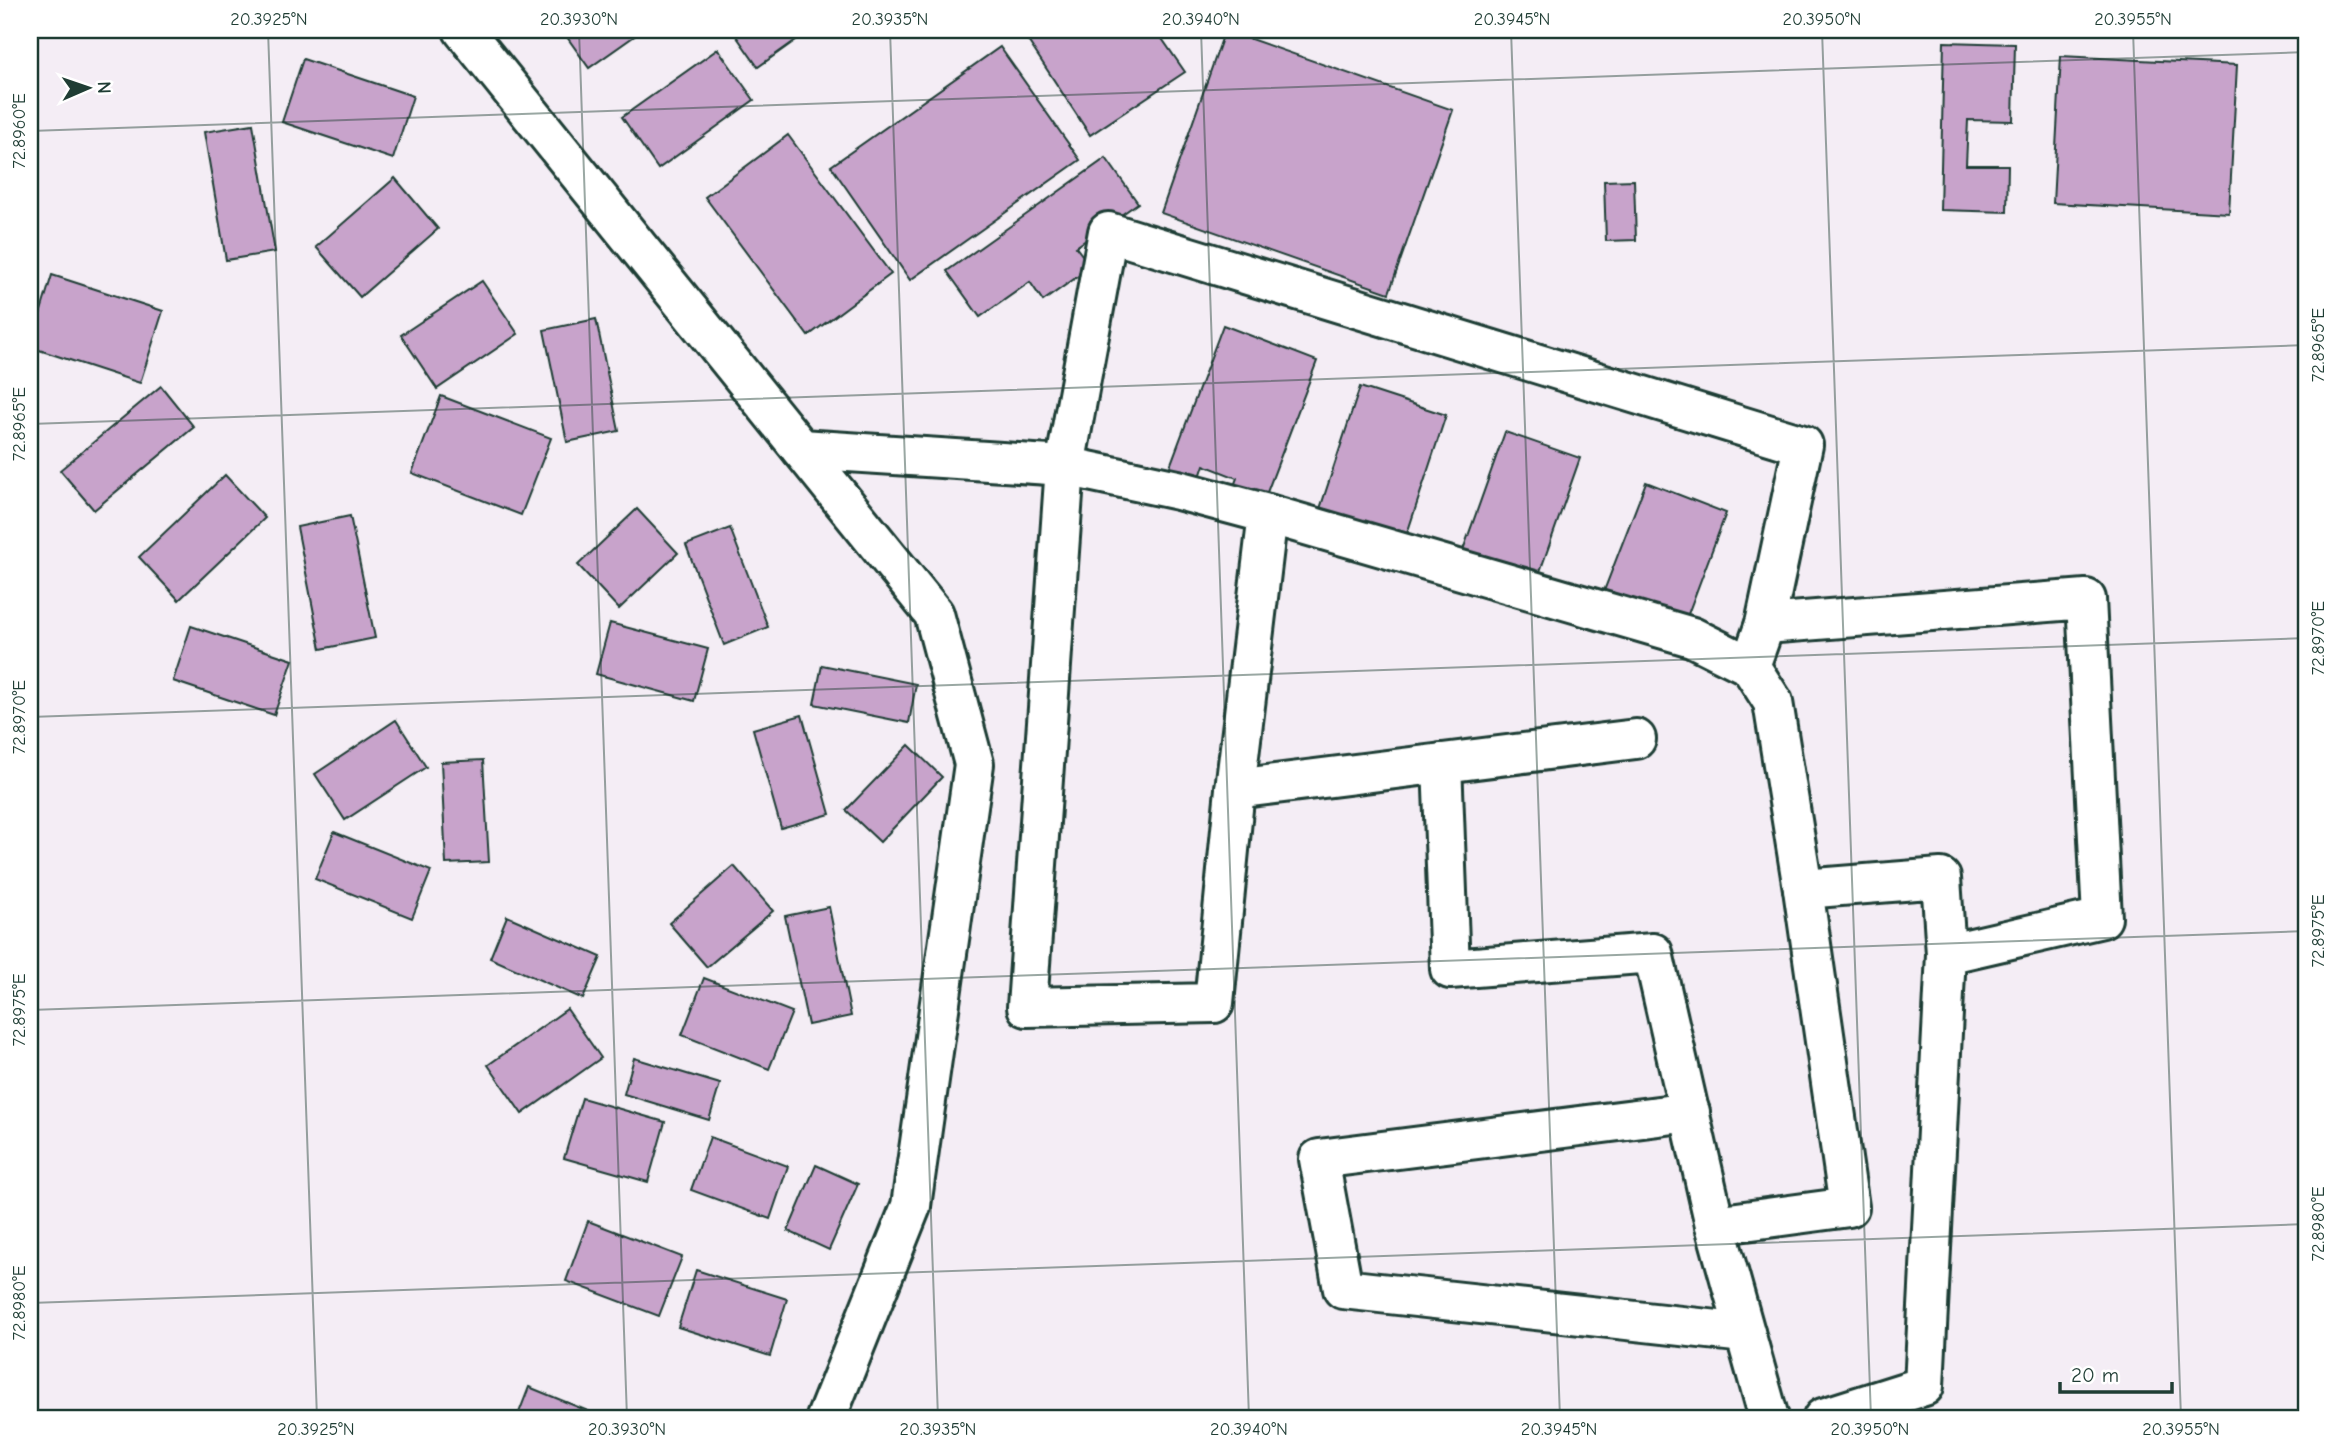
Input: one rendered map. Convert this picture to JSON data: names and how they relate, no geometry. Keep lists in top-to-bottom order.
{
  "scale_bar": "20 m",
  "north": "right",
  "coordinates": [
    "20.3925°N",
    "20.3930°N",
    "20.3935°N",
    "20.3940°N",
    "20.3945°N",
    "20.3950°N",
    "20.3955°N",
    "72.8960°E",
    "72.8965°E",
    "72.8970°E",
    "72.8975°E",
    "72.8980°E"
  ]
}
